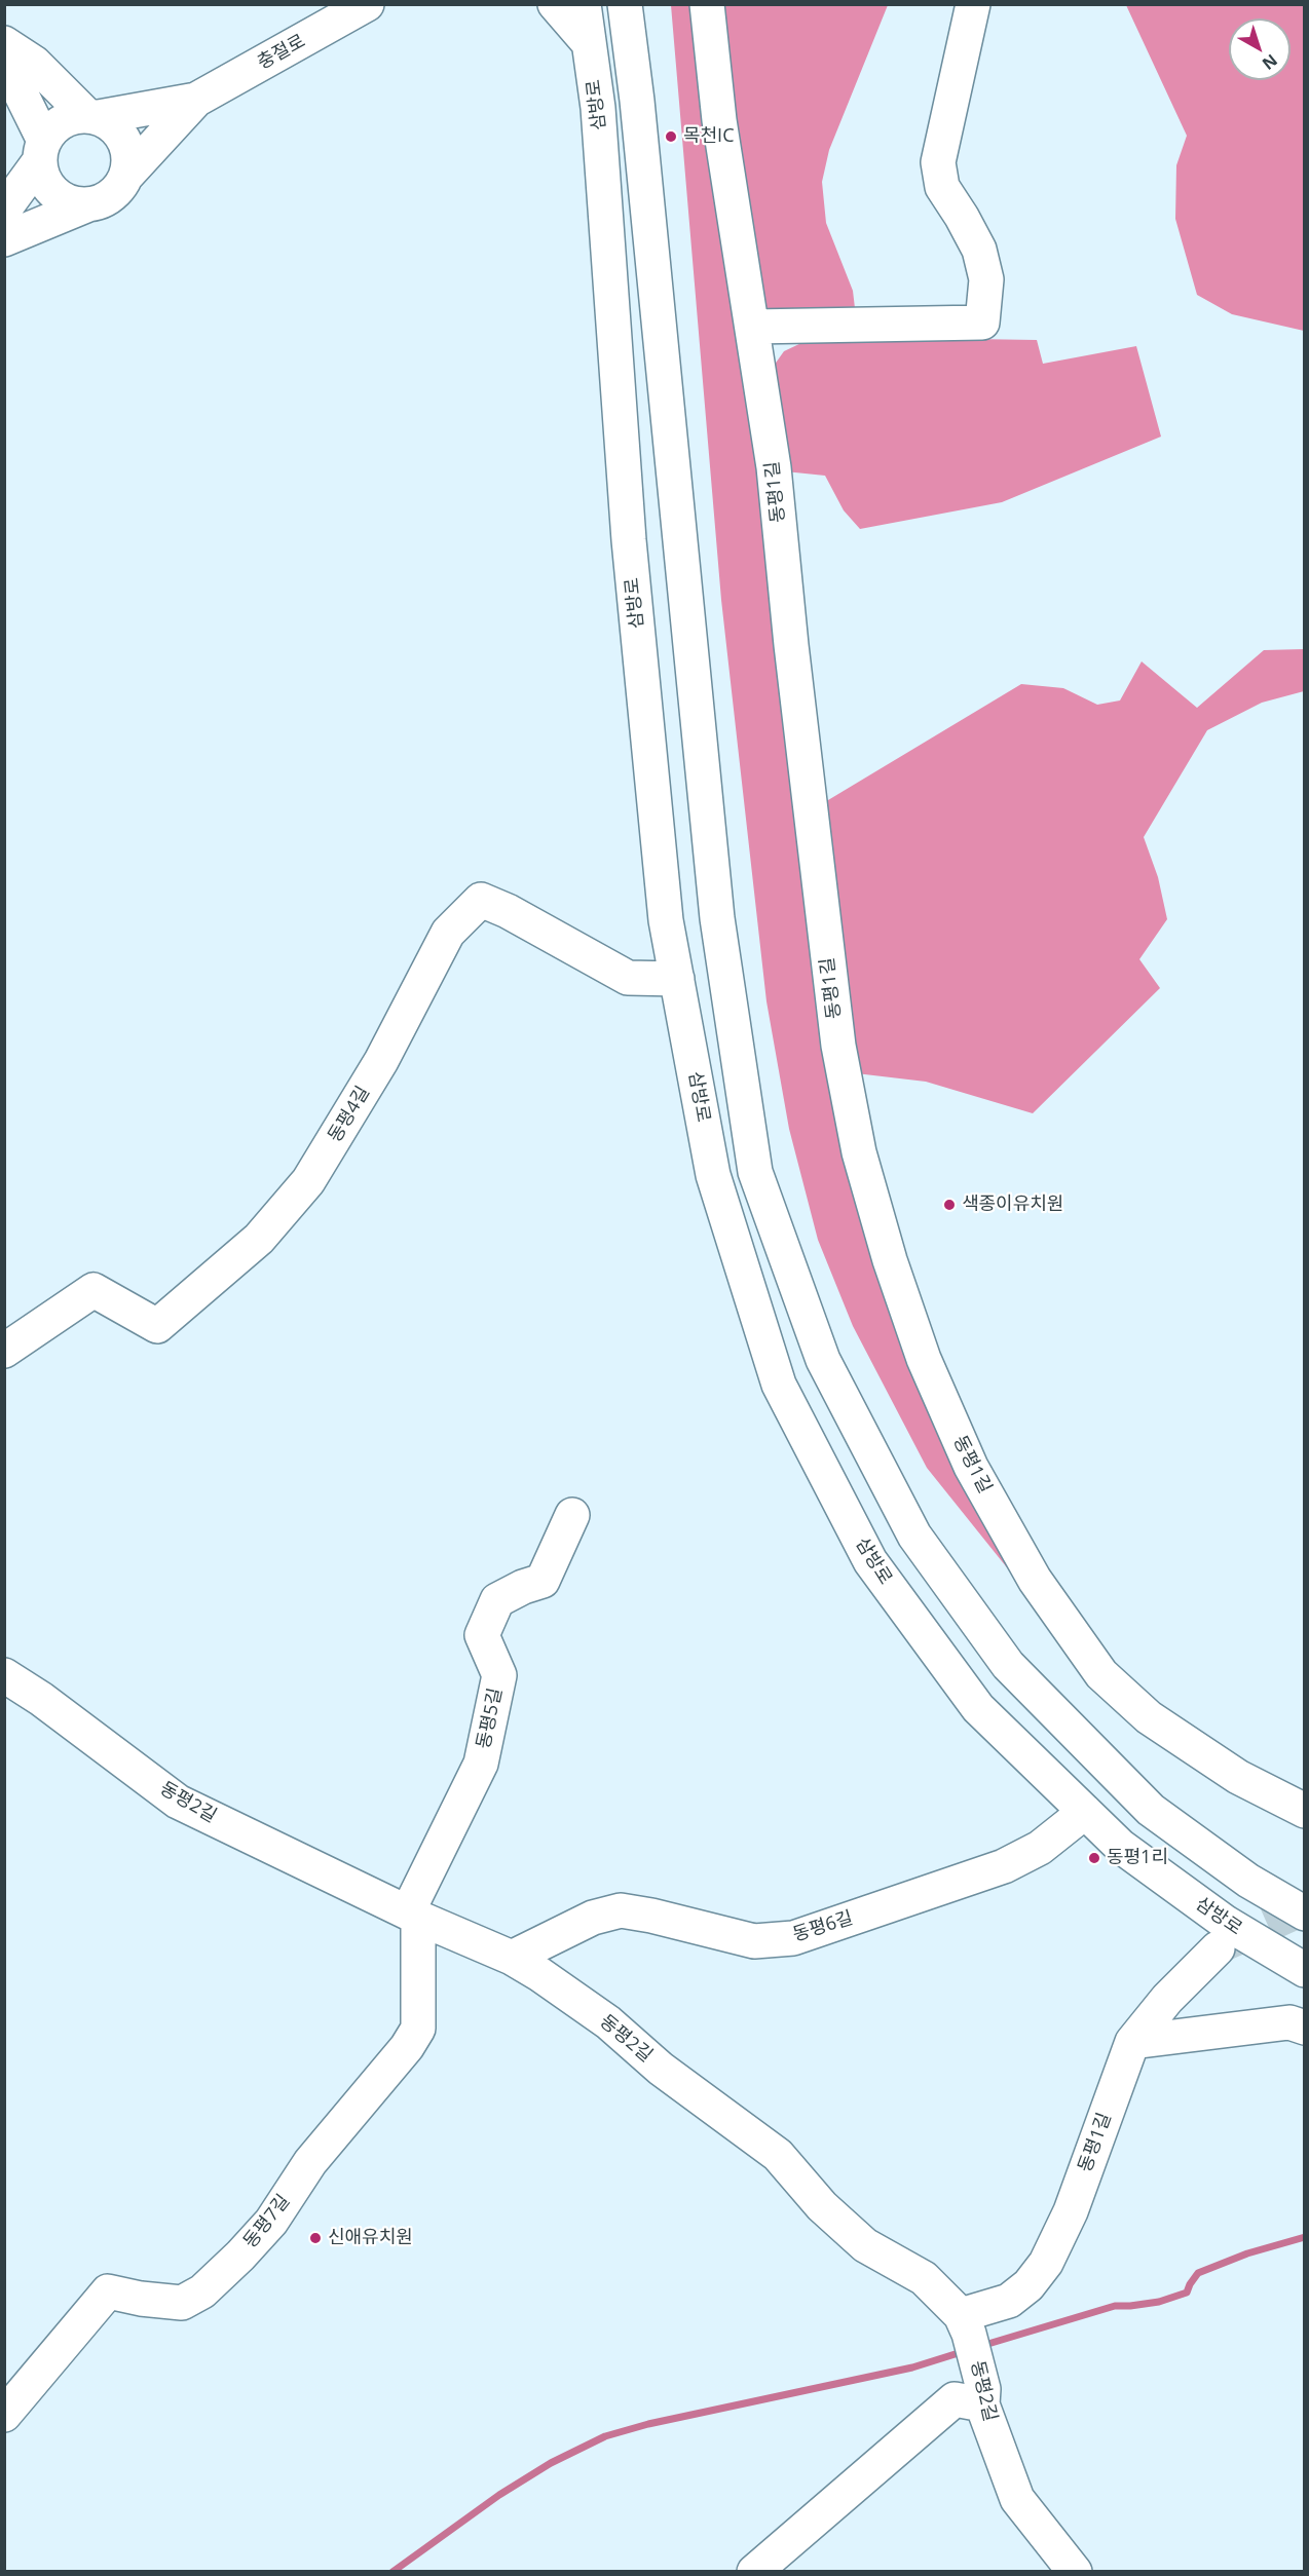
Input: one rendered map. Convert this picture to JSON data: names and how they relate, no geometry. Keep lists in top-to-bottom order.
{
  "streets": {
    "street": [
      "충절로",
      "삼방로",
      "동평1길",
      "동평4길",
      "동평5길",
      "동평2길",
      "동평6길",
      "동평7길"
    ]
  },
  "crossings": [
    ["삼방로", "동평4길"],
    ["삼방로", "동평6길"],
    ["동평1길", "동평2길"],
    ["동평5길", "동평2길"],
    ["동평5길", "동평7길"],
    ["동평2길", "동평6길"],
    ["동평2길", "동평7길"]
  ],
  "places": [
    "목천IC",
    "색종이유치원",
    "동평1리",
    "신애유치원"
  ],
  "north": "bottom right"
}
